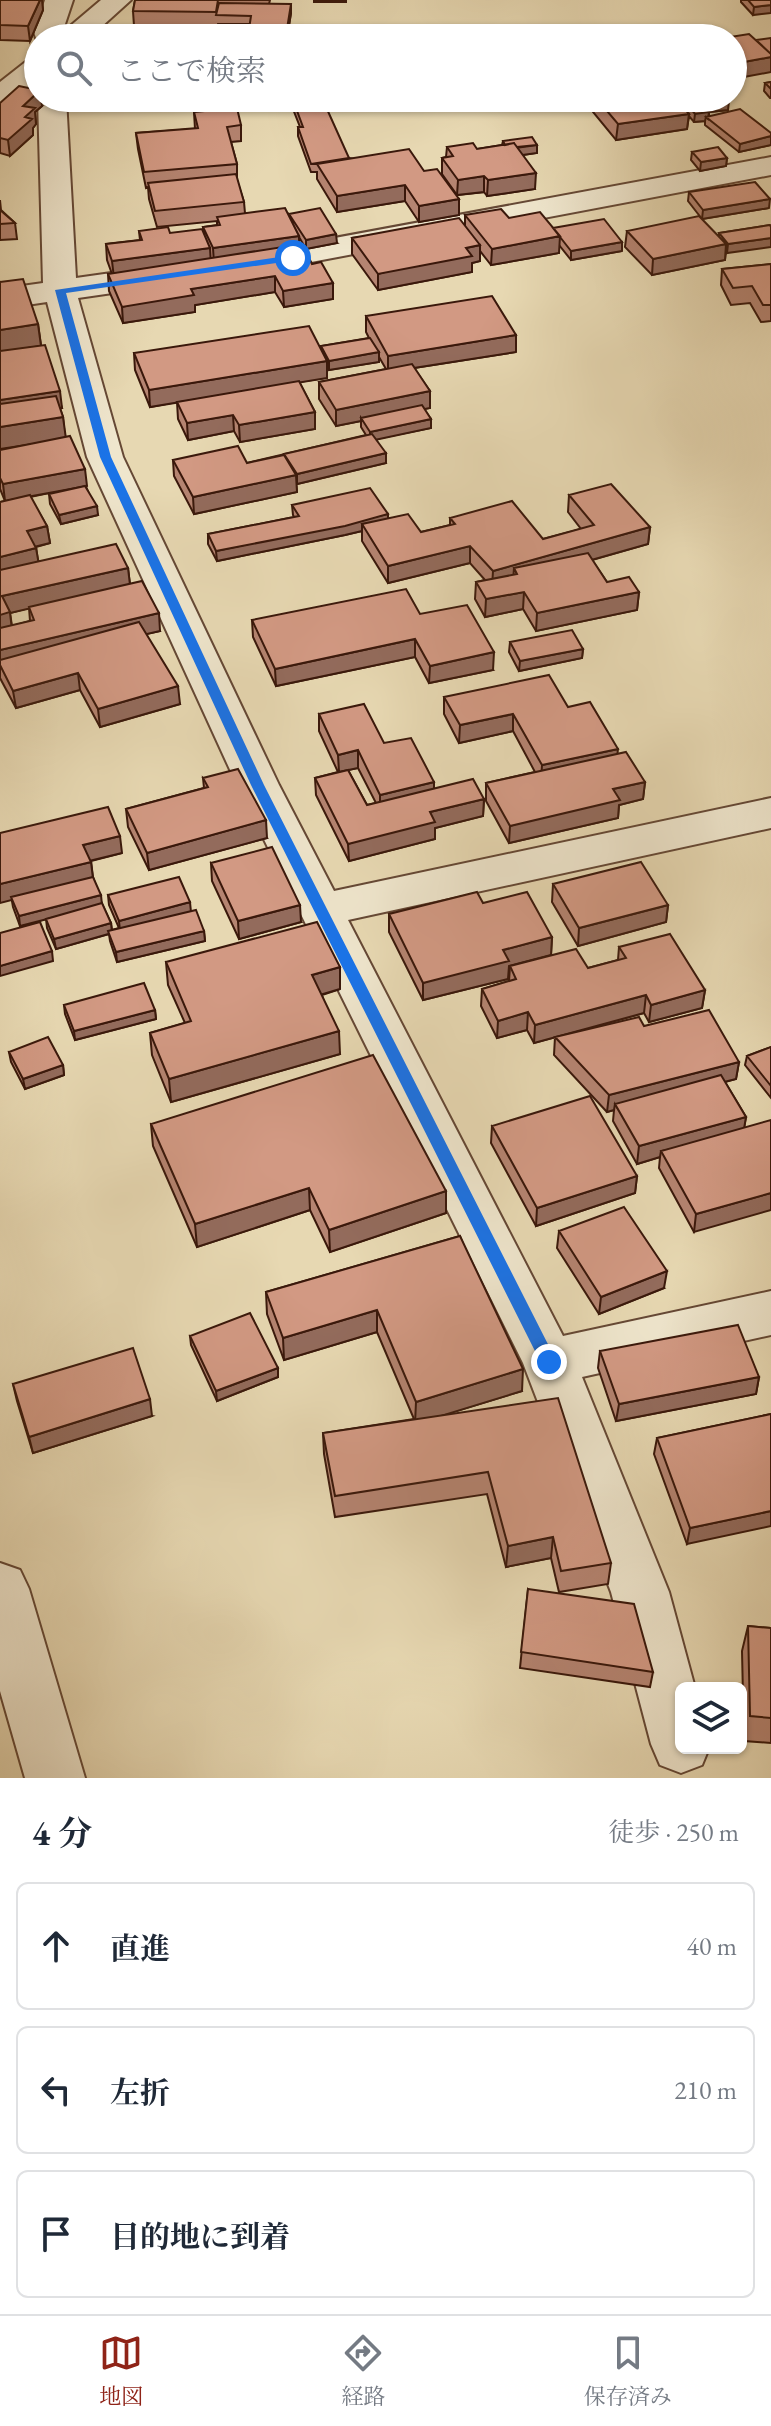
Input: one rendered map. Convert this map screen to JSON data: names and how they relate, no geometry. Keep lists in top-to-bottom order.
{
  "page": {
    "search": "ここで検索",
    "heading": ["4 分", "徒歩 · 250 m"],
    "list": [
      ["直進", "40 m"],
      ["左折", "210 m"],
      "目的地に到着"
    ],
    "nav": ["地図", "経路", "保存済み"]
  }
}
